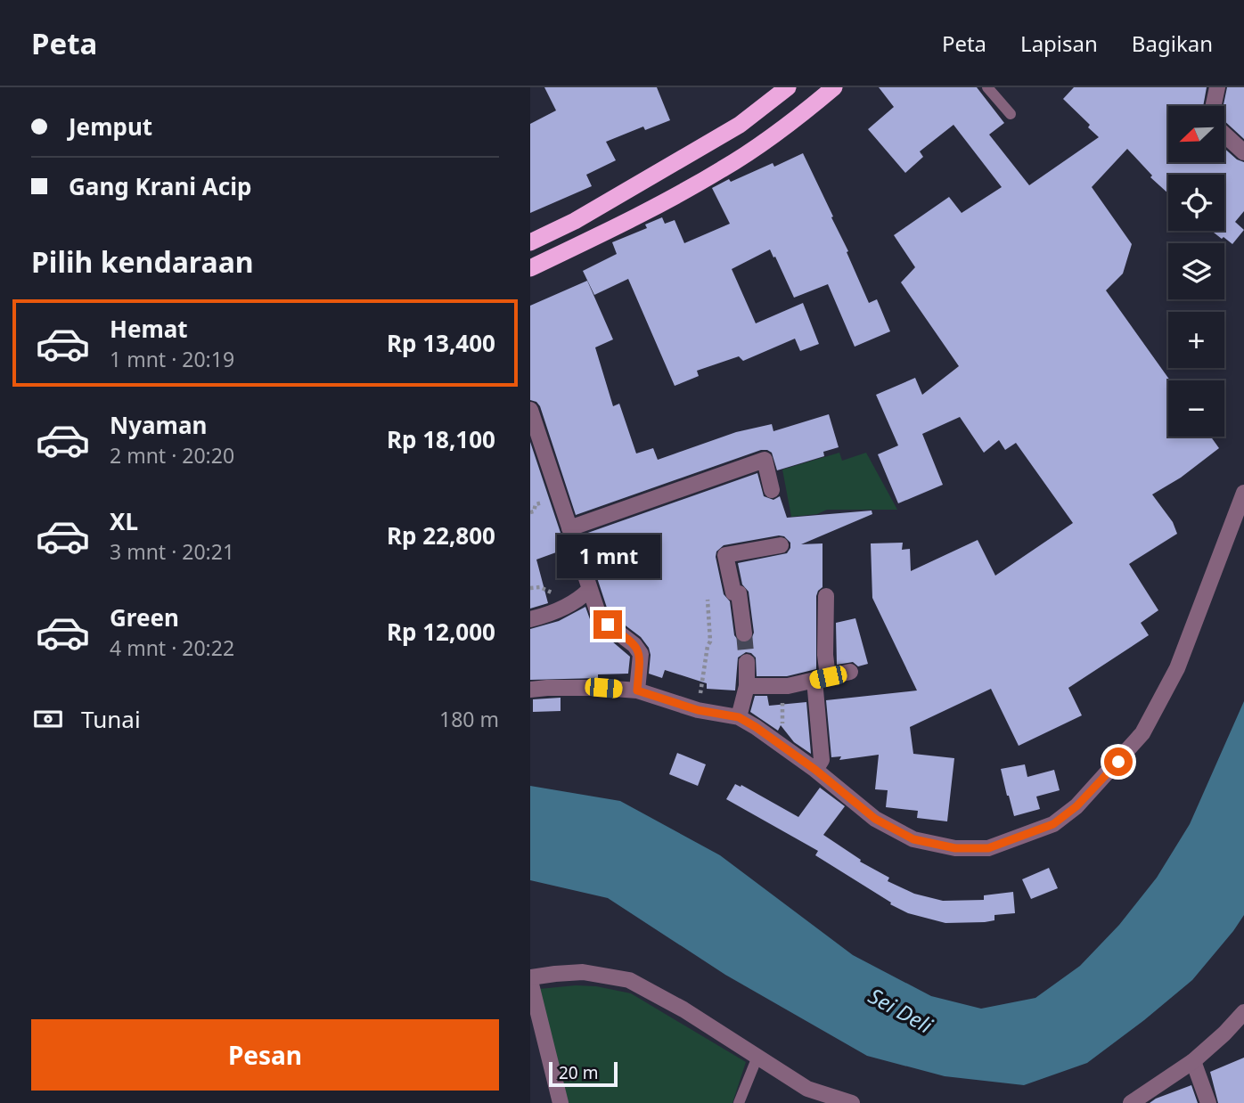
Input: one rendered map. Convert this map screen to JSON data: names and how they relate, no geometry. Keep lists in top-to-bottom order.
{
  "water": ["Sei Deli"],
  "scale_bar": "20 m",
  "north": "bottom left",
  "page": {
    "header": "Peta",
    "nav": ["Peta", "Lapisan", "Bagikan"],
    "banner": ["Jemput", "Gang Krani Acip"],
    "map_buttons": ["+", "−"],
    "heading": "Pilih kendaraan",
    "list": [
      {
        "name": "Hemat",
        "note": "1 mnt · 20:19",
        "value": "Rp 13,400"
      },
      {
        "name": "Nyaman",
        "note": "2 mnt · 20:20",
        "value": "Rp 18,100"
      },
      {
        "name": "XL",
        "note": "3 mnt · 20:21",
        "value": "Rp 22,800"
      },
      {
        "name": "Green",
        "note": "4 mnt · 20:22",
        "value": "Rp 12,000"
      }
    ],
    "bubble": "1 mnt",
    "pay": ["Tunai", "180 m"],
    "buttons": "Pesan",
    "scale": "20 m"
  }
}
